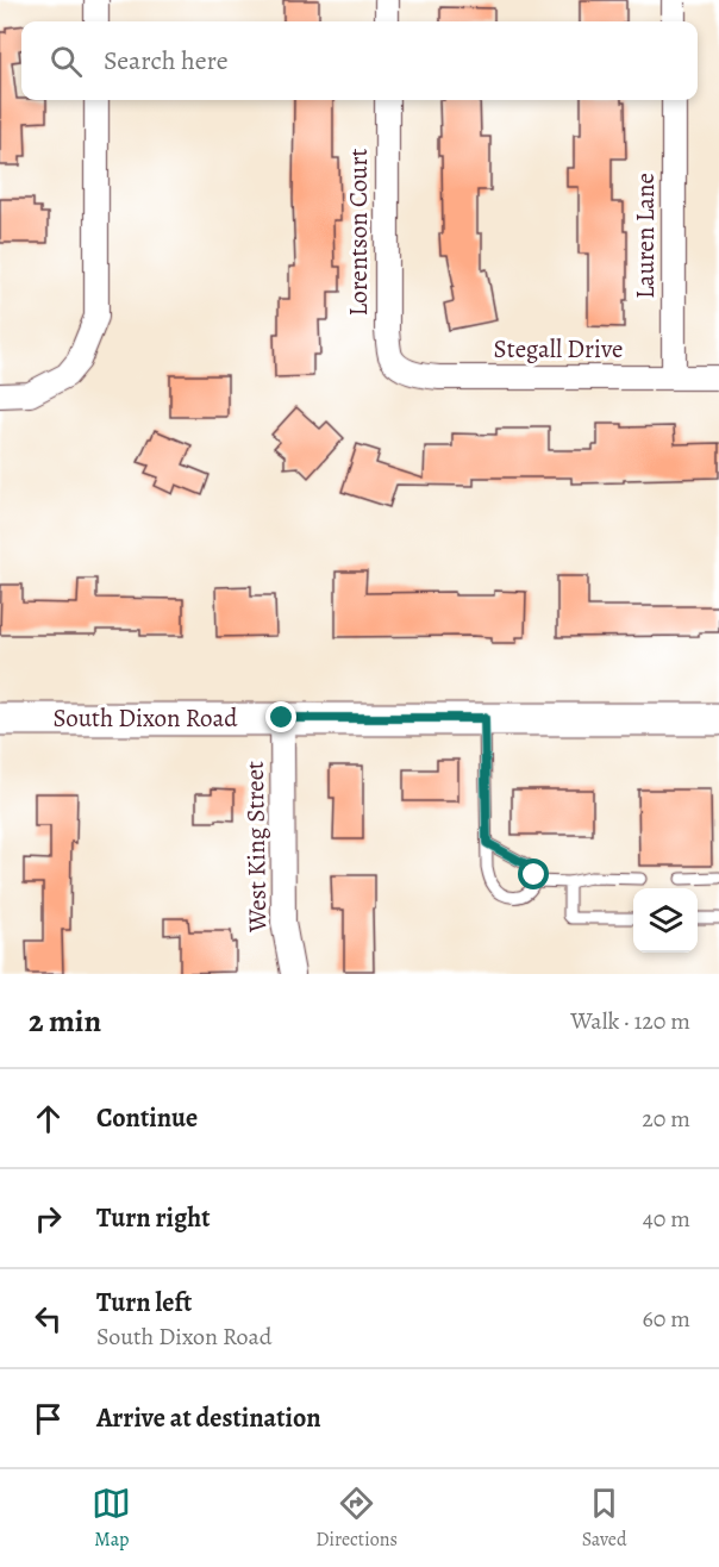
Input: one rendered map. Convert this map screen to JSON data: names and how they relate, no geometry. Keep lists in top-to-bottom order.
{
  "streets": {
    "main road": ["South Dixon Road"],
    "street": [
      "Lorentson Court",
      "Lauren Lane",
      "Stegall Drive",
      "West King Street"
    ]
  },
  "crossings": [
    ["Lorentson Court", "Stegall Drive"],
    ["Lauren Lane", "Stegall Drive"],
    ["South Dixon Road", "West King Street"]
  ],
  "page": {
    "search": "Search here",
    "heading": ["2 min", "Walk · 120 m"],
    "list": [
      ["Continue", "20 m"],
      ["Turn right", "40 m"],
      ["Turn left", "South Dixon Road", "60 m"],
      "Arrive at destination"
    ],
    "nav": ["Map", "Directions", "Saved"]
  }
}
